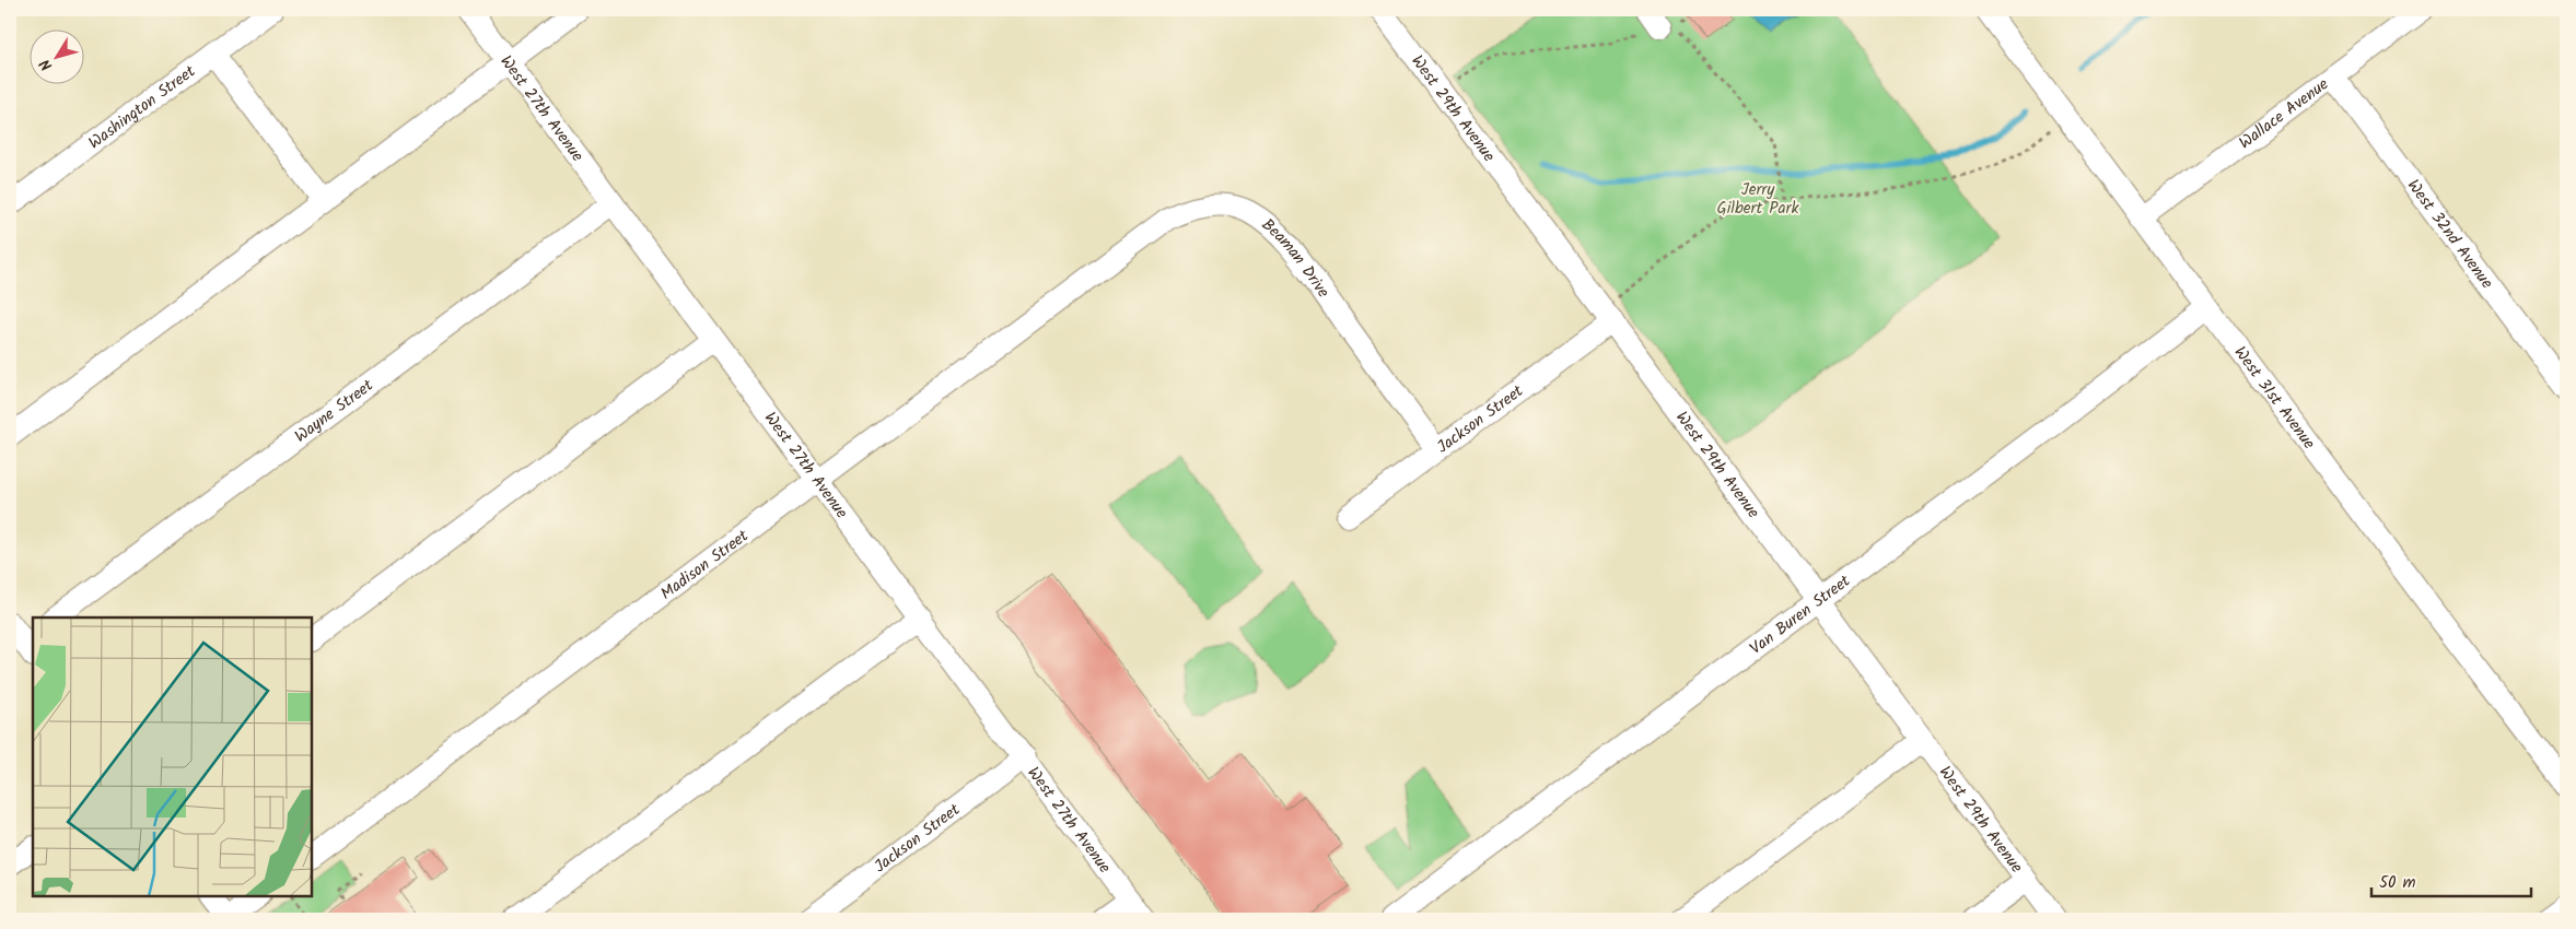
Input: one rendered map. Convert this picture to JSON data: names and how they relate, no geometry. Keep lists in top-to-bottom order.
{
  "streets": {
    "street": [
      "Washington Street",
      "West 29th Avenue",
      "West 27th Avenue",
      "Wallace Avenue",
      "West 32nd Avenue",
      "Beaman Drive",
      "West 31st Avenue",
      "Wayne Street",
      "Jackson Street",
      "Madison Street",
      "Van Buren Street"
    ]
  },
  "crossings": [
    ["West 29th Avenue", "Jackson Street"],
    ["West 29th Avenue", "Van Buren Street"],
    ["West 27th Avenue", "Wayne Street"],
    ["West 27th Avenue", "Jackson Street"],
    ["West 27th Avenue", "Madison Street"],
    ["Wallace Avenue", "West 32nd Avenue"],
    ["Wallace Avenue", "West 31st Avenue"],
    ["Beaman Drive", "Jackson Street"],
    ["Beaman Drive", "Madison Street"],
    ["West 31st Avenue", "Van Buren Street"]
  ],
  "parks": ["Jerry Gilbert Park"],
  "scale_bar": "50 m",
  "north": "bottom left"
}
